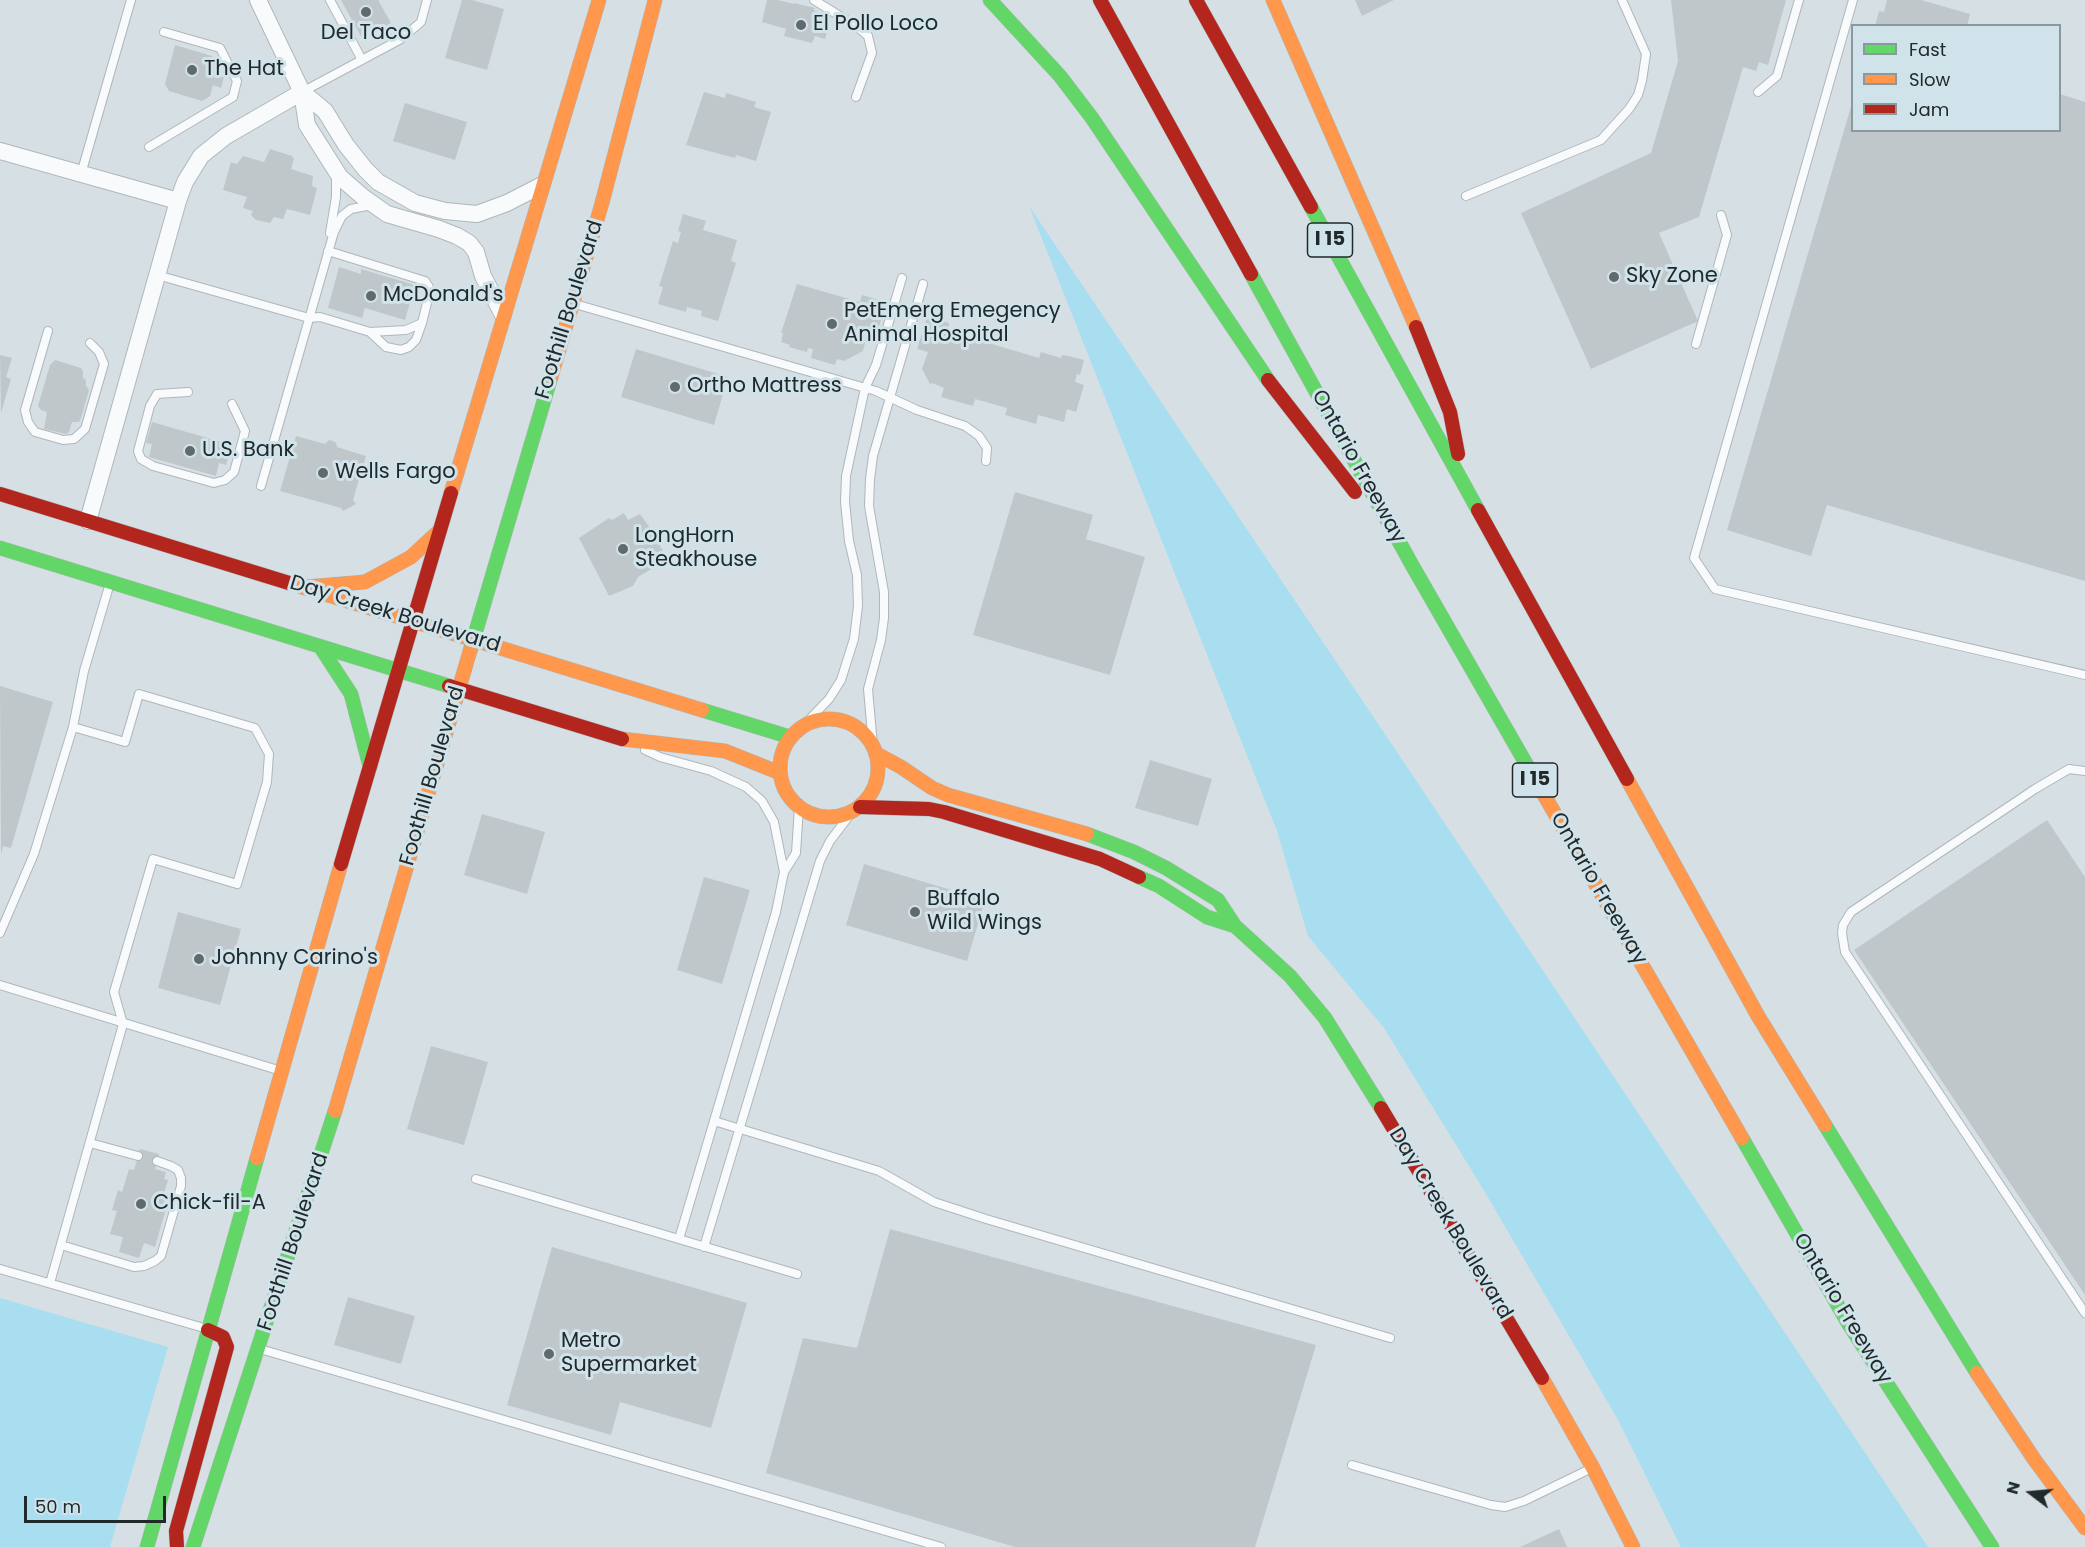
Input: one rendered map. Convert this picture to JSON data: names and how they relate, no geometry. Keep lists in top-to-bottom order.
{
  "streets": {
    "main road": [
      "I 15",
      "Foothill Boulevard",
      "Ontario Freeway",
      "Day Creek Boulevard"
    ]
  },
  "crossings": [
    ["Foothill Boulevard", "Day Creek Boulevard"]
  ],
  "places": [
    "Del Taco",
    "El Pollo Loco",
    "The Hat",
    "Sky Zone",
    "McDonald's",
    "PetEmerg Emegency Animal Hospital",
    "Ortho Mattress",
    "U.S. Bank",
    "Wells Fargo",
    "LongHorn Steakhouse",
    "Buffalo Wild Wings",
    "Johnny Carino's",
    "Chick-fil-A",
    "Metro Supermarket"
  ],
  "legend": ["Fast", "Slow", "Jam"],
  "scale_bar": "50 m",
  "north": "left"
}
